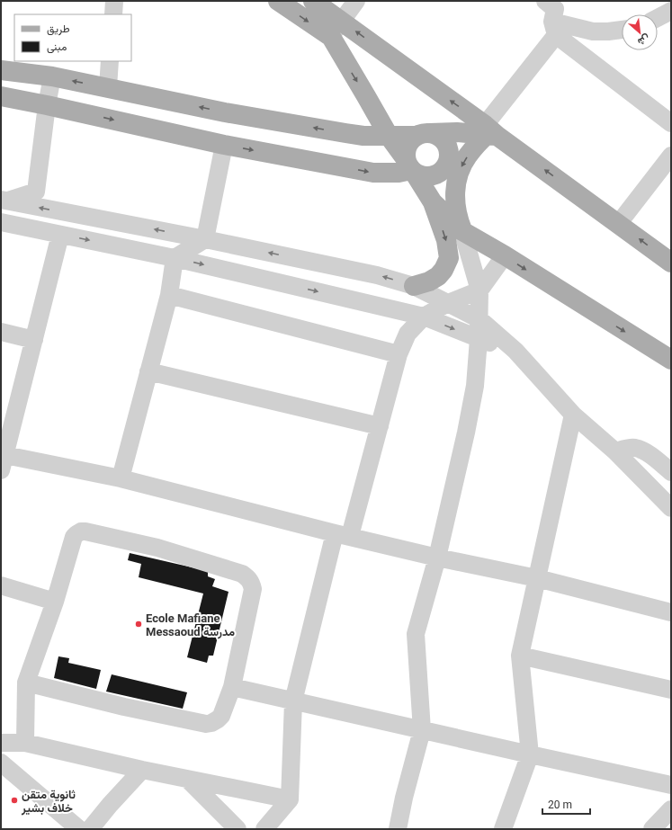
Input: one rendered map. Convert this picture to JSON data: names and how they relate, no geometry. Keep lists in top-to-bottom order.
{
  "places": ["Ecole Mafiane Messaoud مدرسة", "ثانوية متقن خلاف بشير"],
  "legend": ["طريق", "مبنى"],
  "scale_bar": "20 m",
  "north": "bottom right"
}
